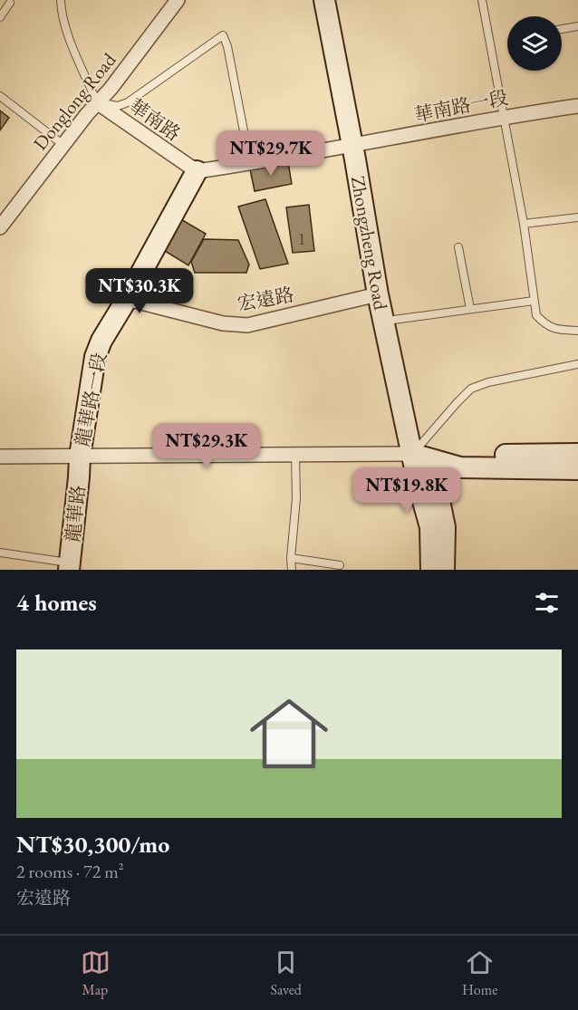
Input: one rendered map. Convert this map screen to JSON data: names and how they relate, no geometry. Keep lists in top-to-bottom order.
{
  "streets": {
    "main road": ["Zhongzheng Road", "龍華路一段", "龍華路"],
    "street": [
      "Donglong Road",
      "華南路一段",
      "華南路",
      "宏遠路"
    ]
  },
  "crossings": [
    ["Donglong Road", "華南路"],
    ["華南路一段", "Zhongzheng Road"],
    ["華南路", "龍華路一段"],
    ["Zhongzheng Road", "宏遠路"],
    ["宏遠路", "龍華路一段"],
    ["龍華路一段", "龍華路"]
  ],
  "house_numbers": ["1"],
  "page": {
    "price": [
      "NT$29.7K",
      "NT$30.3K",
      "NT$29.3K",
      "NT$19.8K"
    ],
    "heading": "4 homes",
    "list": [
      {
        "name": "NT$30,300/mo",
        "note": "2 rooms · 72 m² · 宏遠路"
      }
    ],
    "tabs": ["Map", "Saved", "Home"]
  }
}
